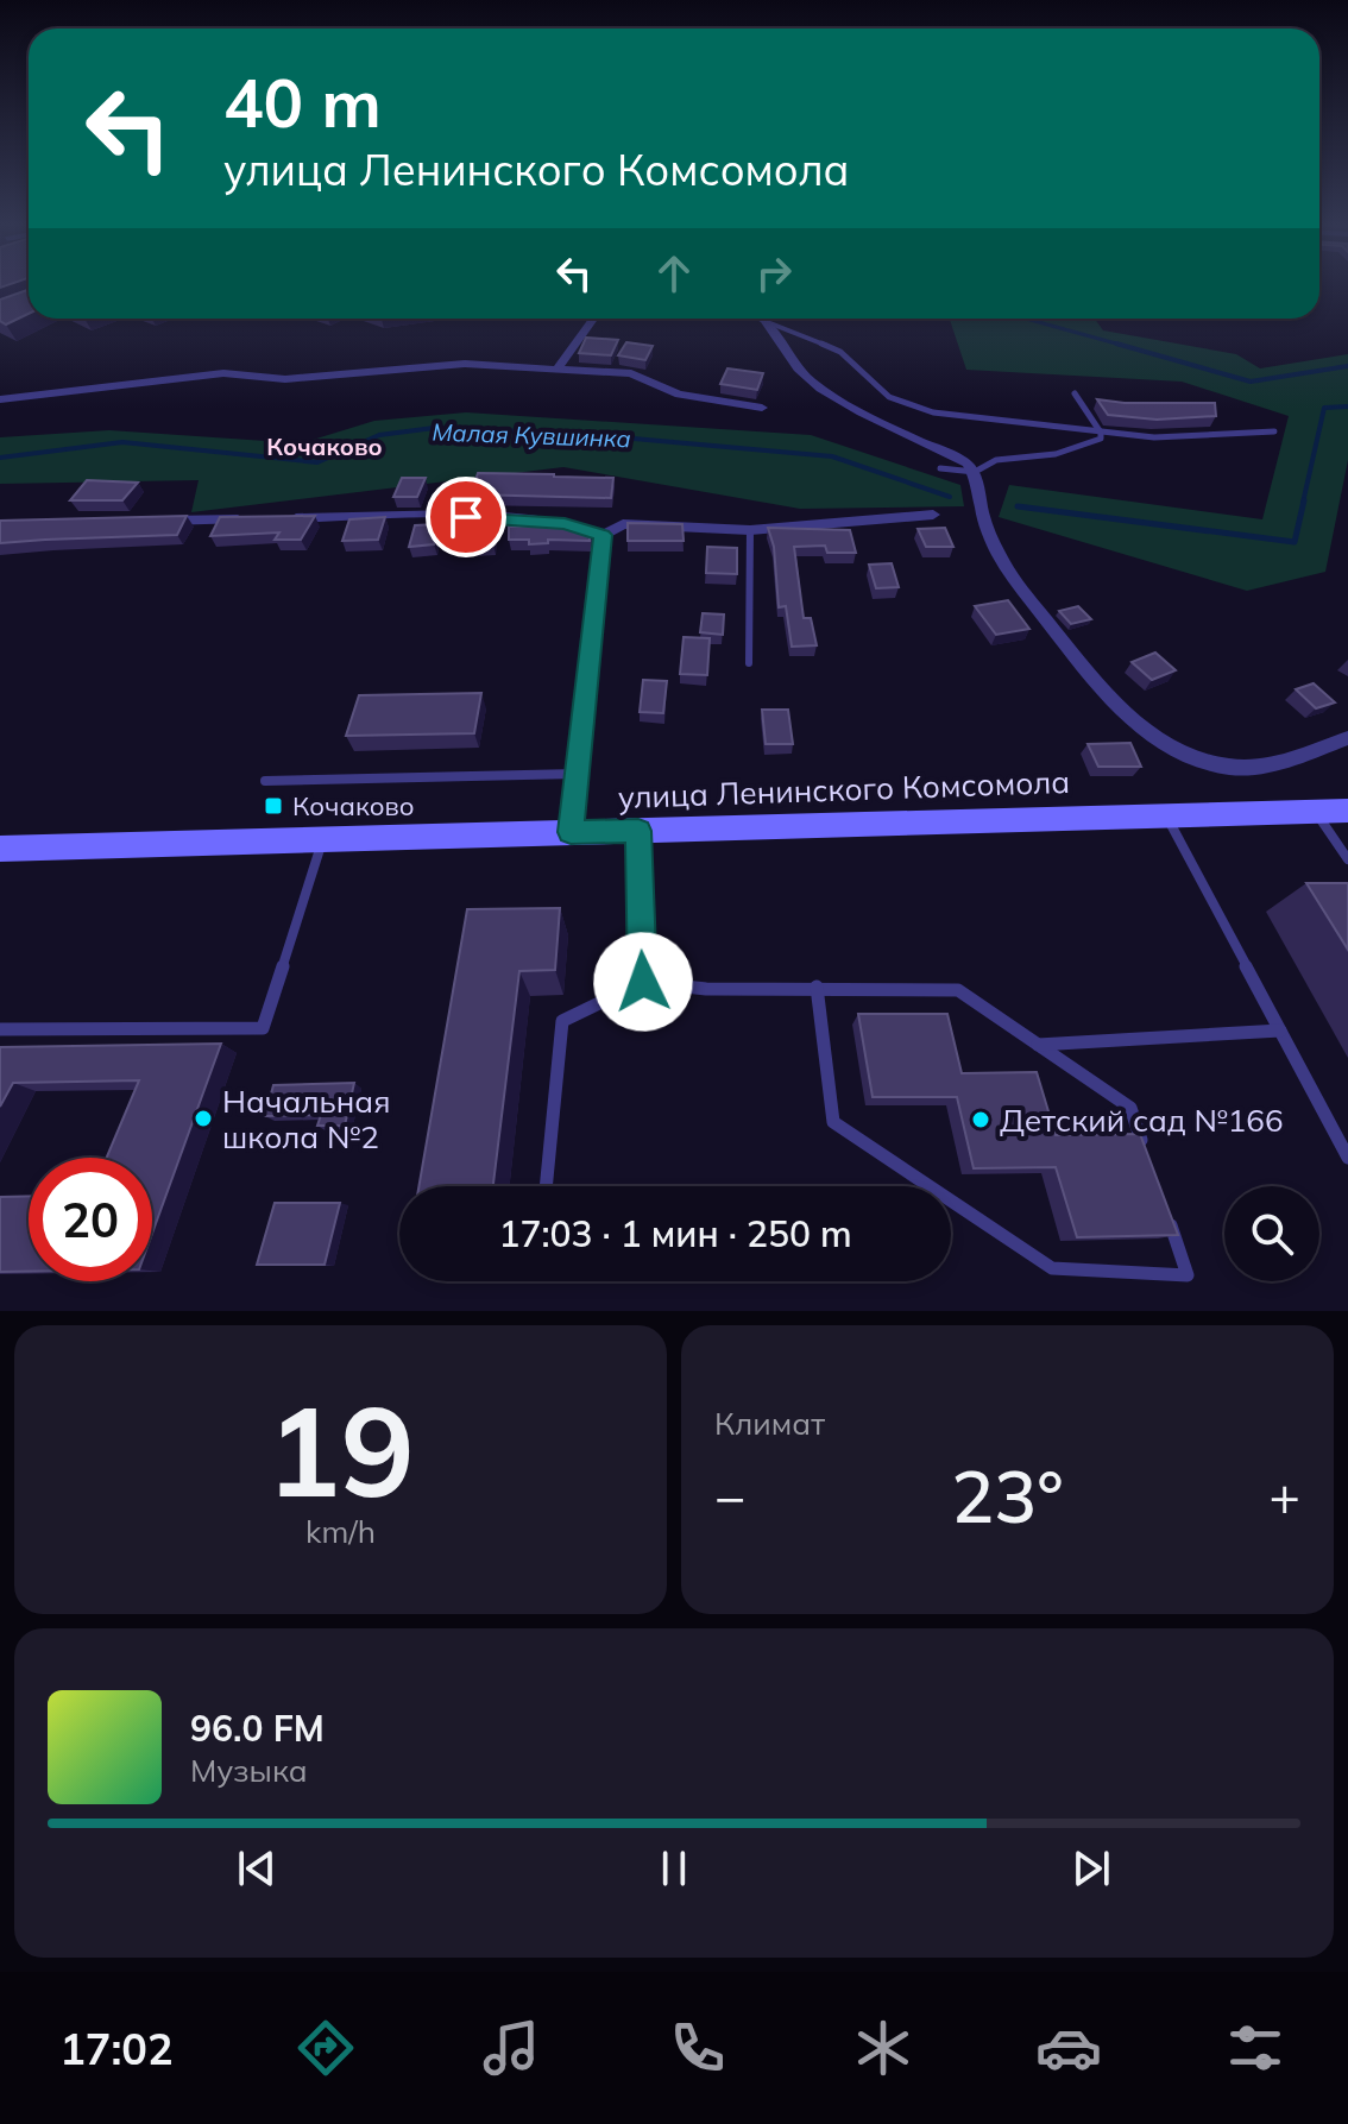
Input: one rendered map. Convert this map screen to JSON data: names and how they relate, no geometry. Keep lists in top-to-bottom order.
{
  "streets": {
    "main road": ["улица Ленинского Комсомола"]
  },
  "districts": ["Кочаково"],
  "water": ["Малая Кувшинка"],
  "places": {
    "transit": ["Кочаково"],
    "other": ["Начальная школа №2", "Детский сад №166"]
  },
  "page": {
    "turn": ["40 m", "улица Ленинского Комсомола"],
    "limit": "20",
    "trip": "17:03 · 1 мин · 250 m",
    "tile": [
      ["19", "km/h"],
      "Климат"
    ],
    "heat": ["−", "23°", "+"],
    "song": ["96.0 FM", "Музыка"],
    "tabs": "17:02"
  }
}
